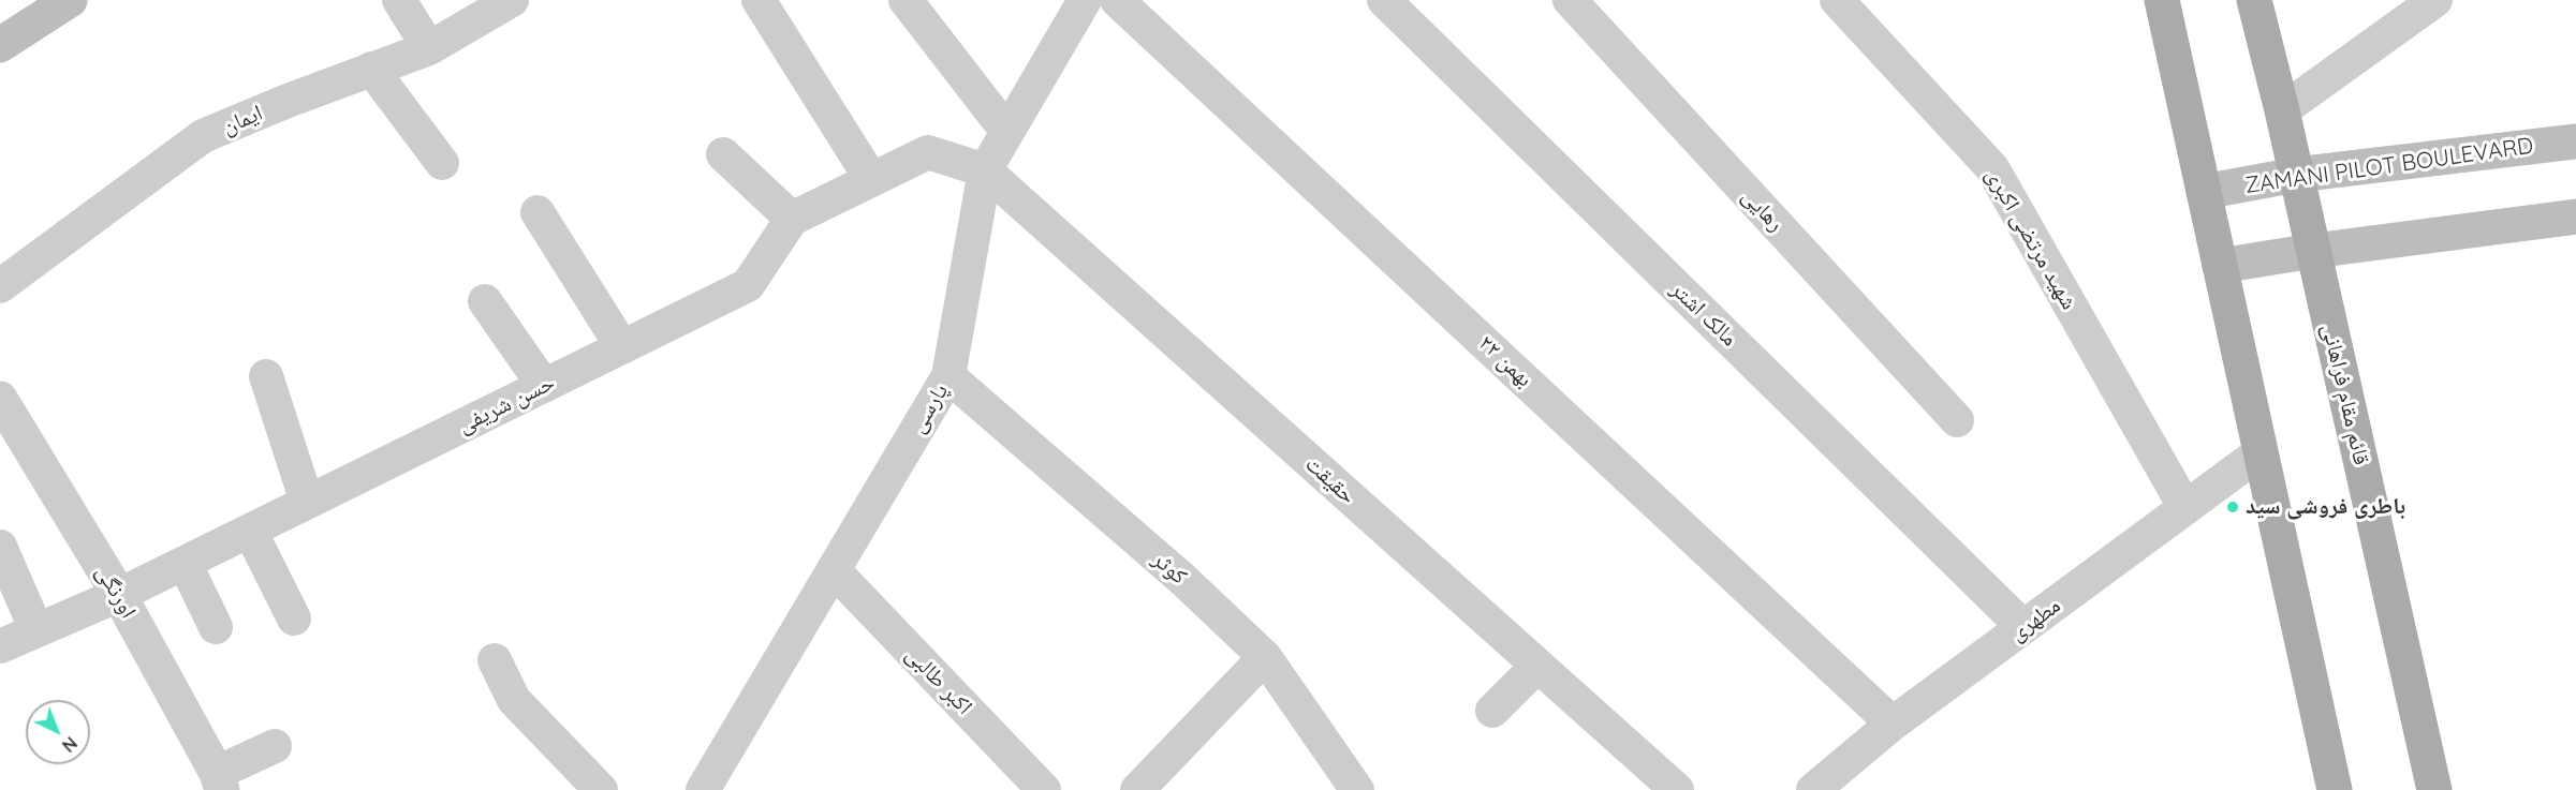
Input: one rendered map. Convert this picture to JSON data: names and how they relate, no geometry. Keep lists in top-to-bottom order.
{
  "streets": {
    "main road": ["ZAMANI PILOT BOULEVARD", "قائم مقام فراهانی"],
    "street": [
      "ایمان",
      "رهایی",
      "شهید مرتضی اکبری",
      "مالک اشتر",
      "۲۲ بهمن",
      "حسن شریفی",
      "پارسی",
      "حقیقت",
      "کوثر",
      "اورنگی",
      "مطهری",
      "اکبر طالبی"
    ]
  },
  "crossings": [
    ["ZAMANI PILOT BOULEVARD", "قائم مقام فراهانی"],
    ["شهید مرتضی اکبری", "مطهری"],
    ["مالک اشتر", "مطهری"],
    ["۲۲ بهمن", "مطهری"],
    ["حسن شریفی", "پارسی"],
    ["حسن شریفی", "حقیقت"],
    ["حسن شریفی", "اورنگی"],
    ["پارسی", "حقیقت"],
    ["پارسی", "کوثر"],
    ["پارسی", "اکبر طالبی"]
  ],
  "places": ["باطری فروشی سید"],
  "north": "bottom right"
}
